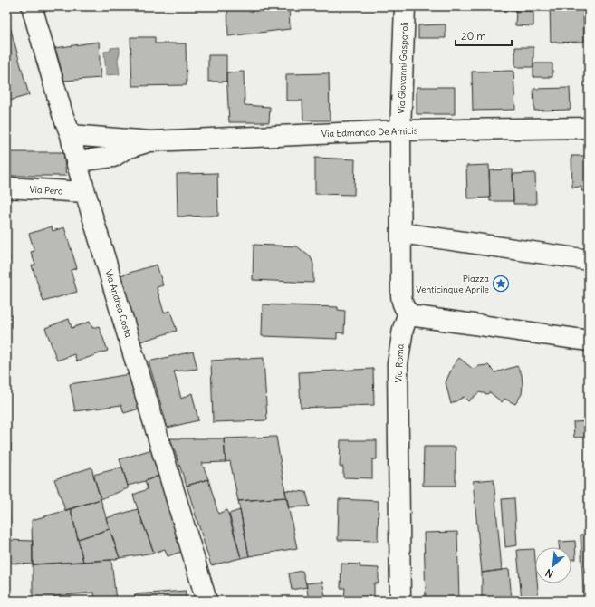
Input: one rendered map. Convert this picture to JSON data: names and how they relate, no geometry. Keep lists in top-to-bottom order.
{
  "streets": {
    "street": [
      "Via Giovanni Gasparoli",
      "Via Edmondo De Amicis",
      "Via Pero",
      "Via Andrea Costa",
      "Via Roma"
    ]
  },
  "crossings": [
    ["Via Giovanni Gasparoli", "Via Edmondo De Amicis"],
    ["Via Edmondo De Amicis", "Via Andrea Costa"],
    ["Via Pero", "Via Andrea Costa"]
  ],
  "places": {
    "place": ["Piazza Venticinque Aprile"]
  },
  "scale_bar": "20 m",
  "north": "bottom left"
}
